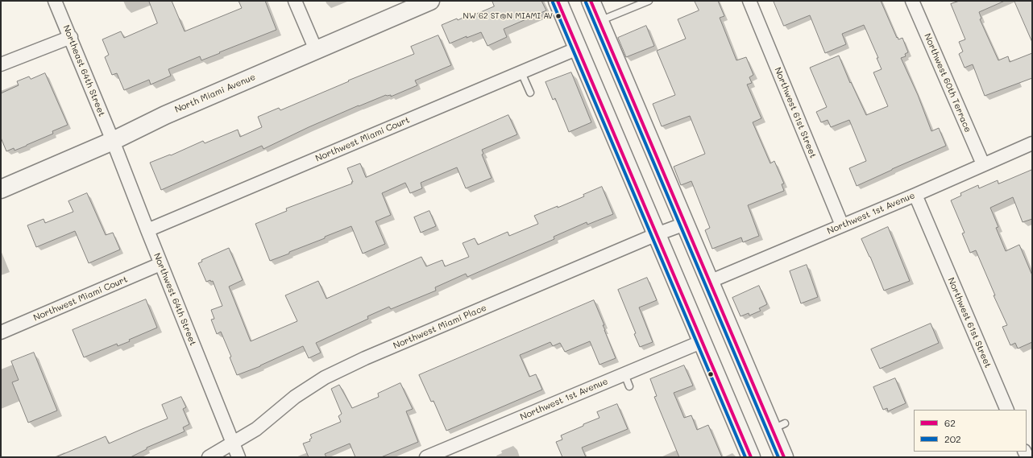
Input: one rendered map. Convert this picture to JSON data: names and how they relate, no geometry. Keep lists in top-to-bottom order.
{
  "streets": {
    "main road": ["North Miami Avenue"],
    "street": [
      "Northeast 64th Street",
      "Northwest 60th Terrace",
      "Northwest 61st Street",
      "Northwest Miami Court",
      "Northwest 1st Avenue",
      "Northwest 64th Street",
      "Northwest Miami Place"
    ]
  },
  "crossings": [
    ["Northeast 64th Street", "North Miami Avenue"],
    ["Northeast 64th Street", "Northwest 64th Street"],
    ["Northwest 60th Terrace", "Northwest 1st Avenue"],
    ["North Miami Avenue", "Northwest 64th Street"],
    ["Northwest 61st Street", "Northwest 1st Avenue"],
    ["Northwest Miami Court", "Northwest 64th Street"],
    ["Northwest 64th Street", "Northwest Miami Place"]
  ],
  "places": ["NW 62 ST@N MIAMI AV"],
  "lines": ["transit line 62", "transit line 202"],
  "legend": ["62", "202"]
}
